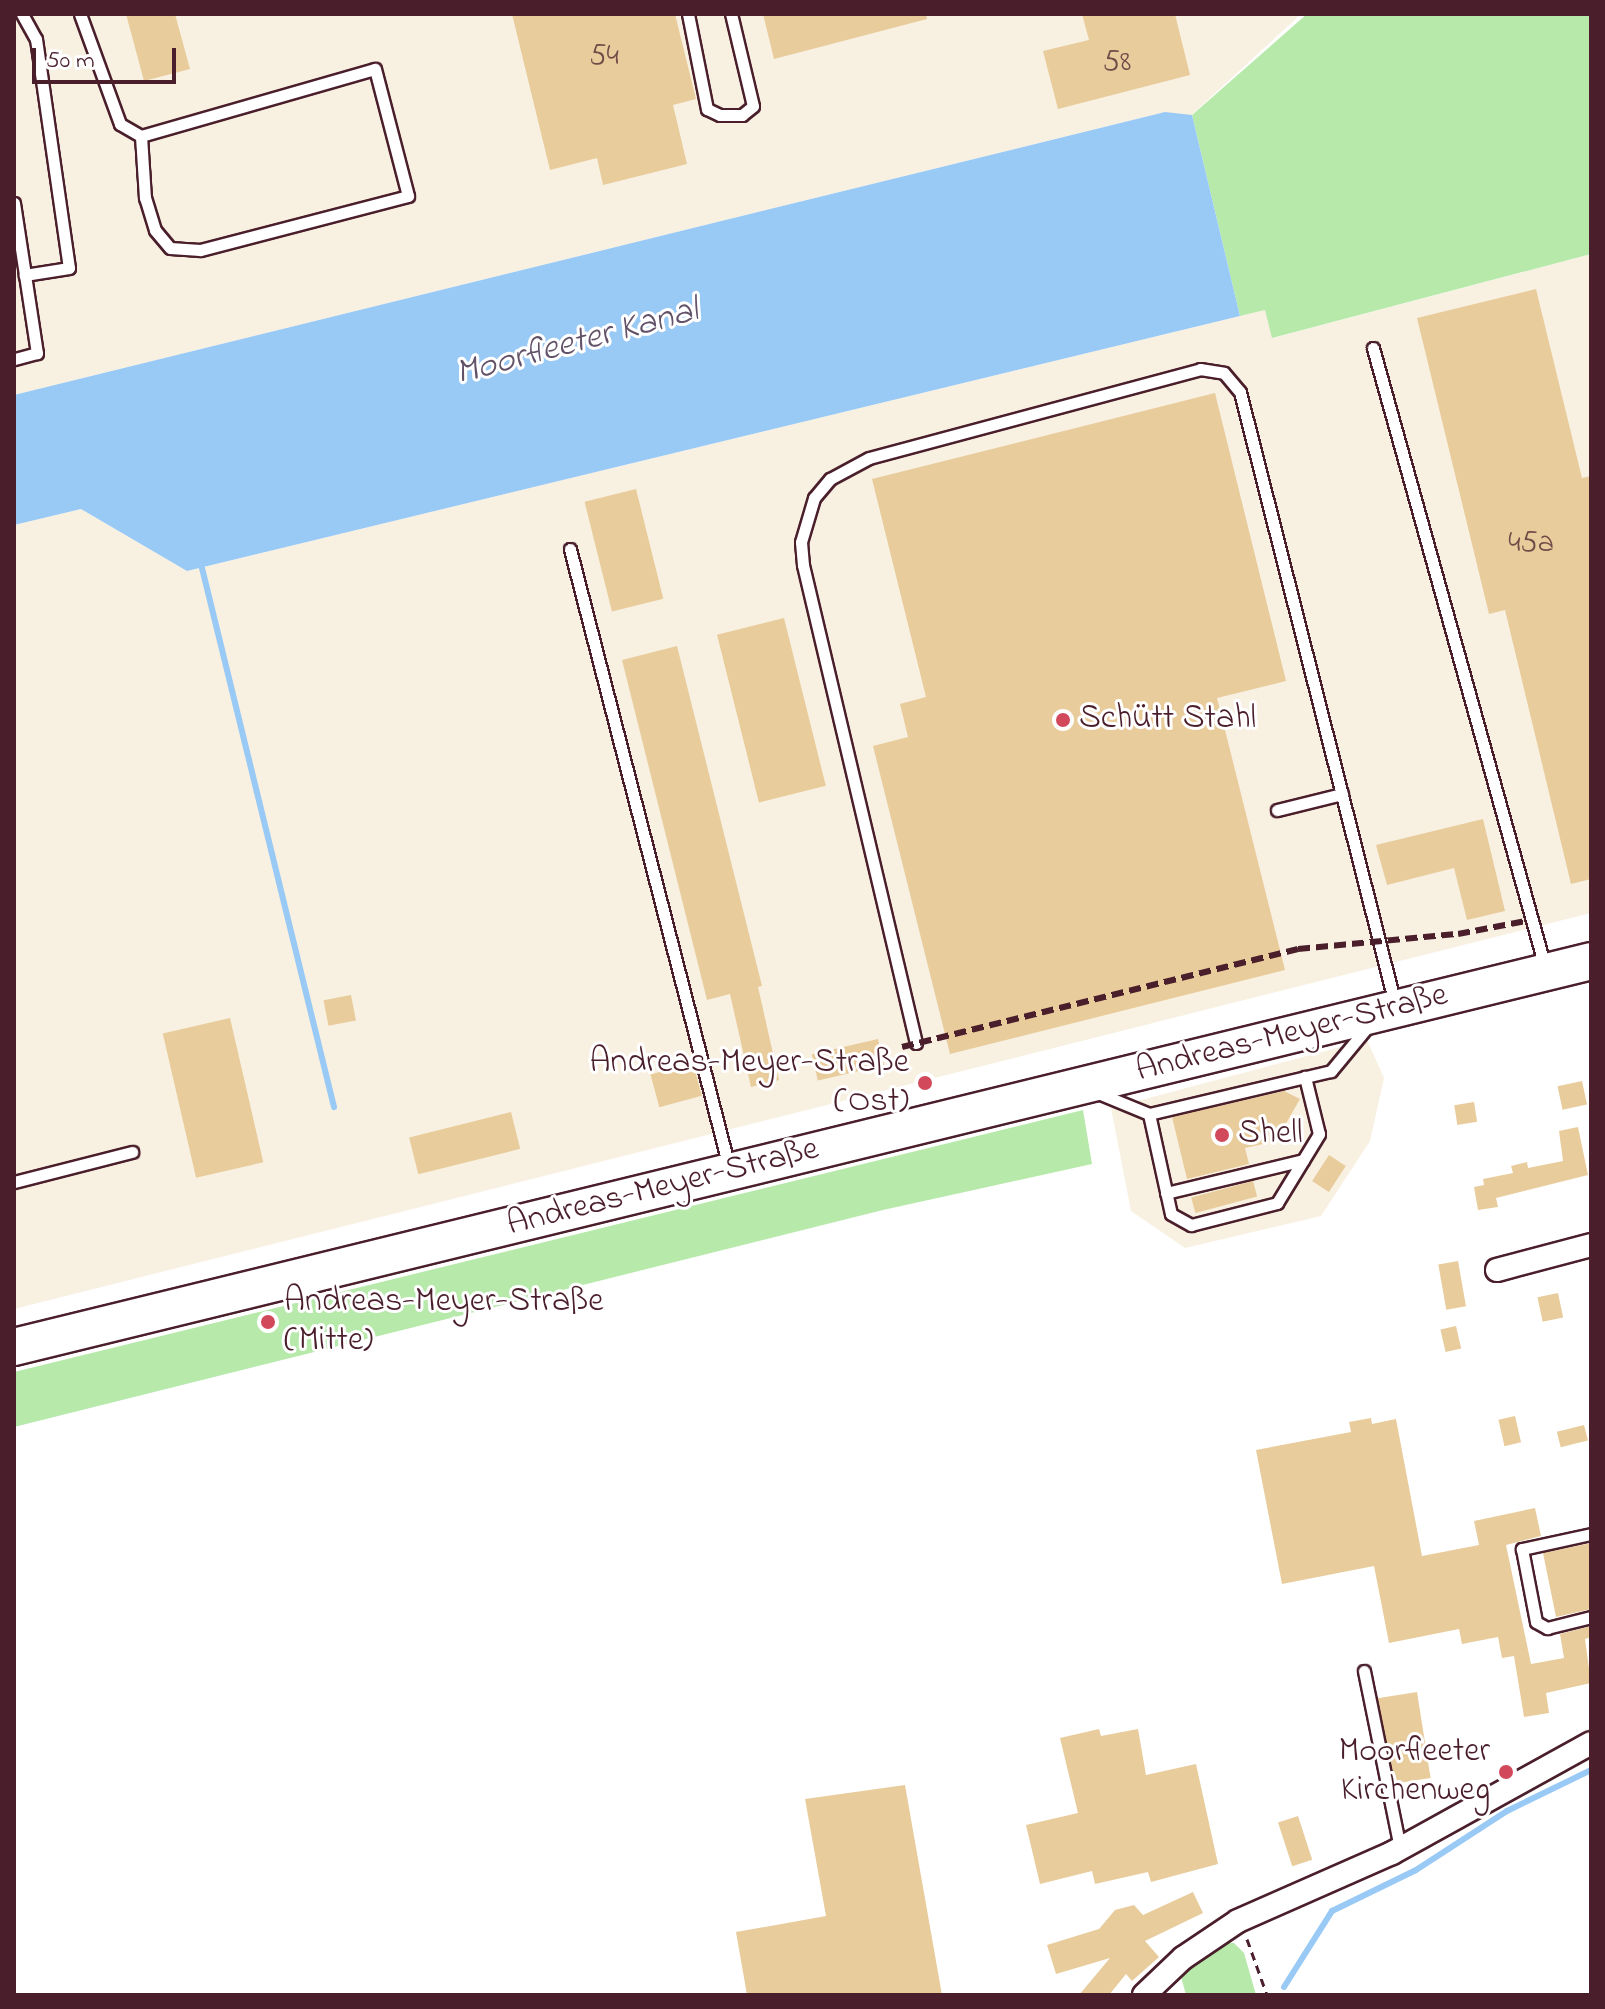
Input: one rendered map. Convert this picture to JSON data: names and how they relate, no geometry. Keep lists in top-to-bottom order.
{
  "streets": {
    "main road": ["Andreas-Meyer-Straße"]
  },
  "water": ["Moorfleeter Kanal"],
  "places": [
    "Schütt Stahl",
    "Andreas-Meyer-Straße (Ost)",
    "Shell",
    "Andreas-Meyer-Straße (Mitte)",
    "Moorfleeter Kirchenweg"
  ],
  "house_numbers": ["54", "58", "45a"],
  "scale_bar": "50 m"
}
